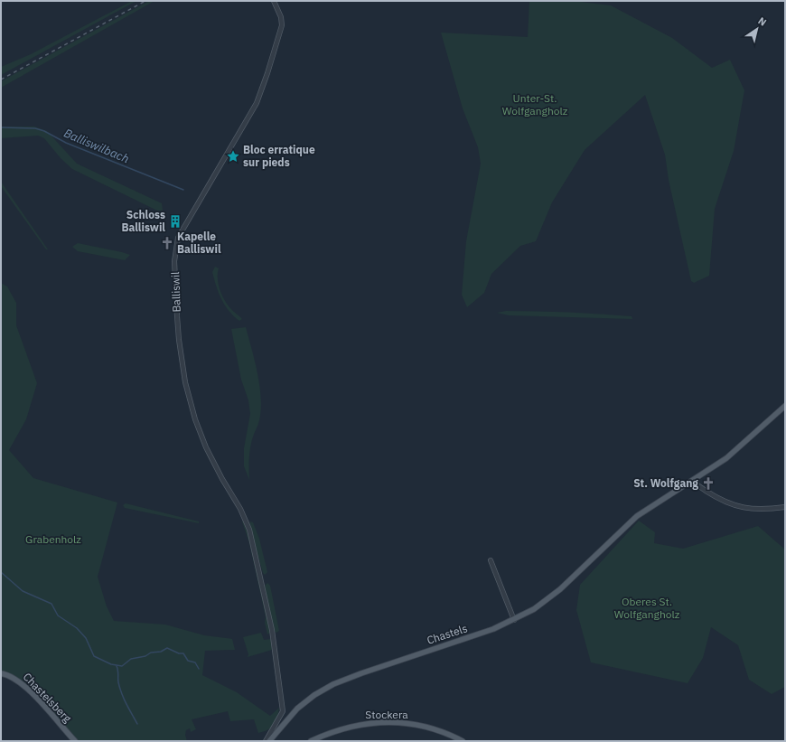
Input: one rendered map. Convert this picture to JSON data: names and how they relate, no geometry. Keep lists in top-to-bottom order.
{
  "streets": {
    "main road": ["Chastels", "Chastelsberg", "Stockera"],
    "street": ["Balliswil"]
  },
  "water": ["Balliswilbach"],
  "parks": ["Unter-St. Wolfgangholz", "Grabenholz", "Oberes St. Wolfgangholz"],
  "places": {
    "place": ["Bloc erratique sur pieds"],
    "building": ["Schloss Balliswil"],
    "church": ["Kapelle Balliswil", "St. Wolfgang"]
  },
  "north": "top right"
}
